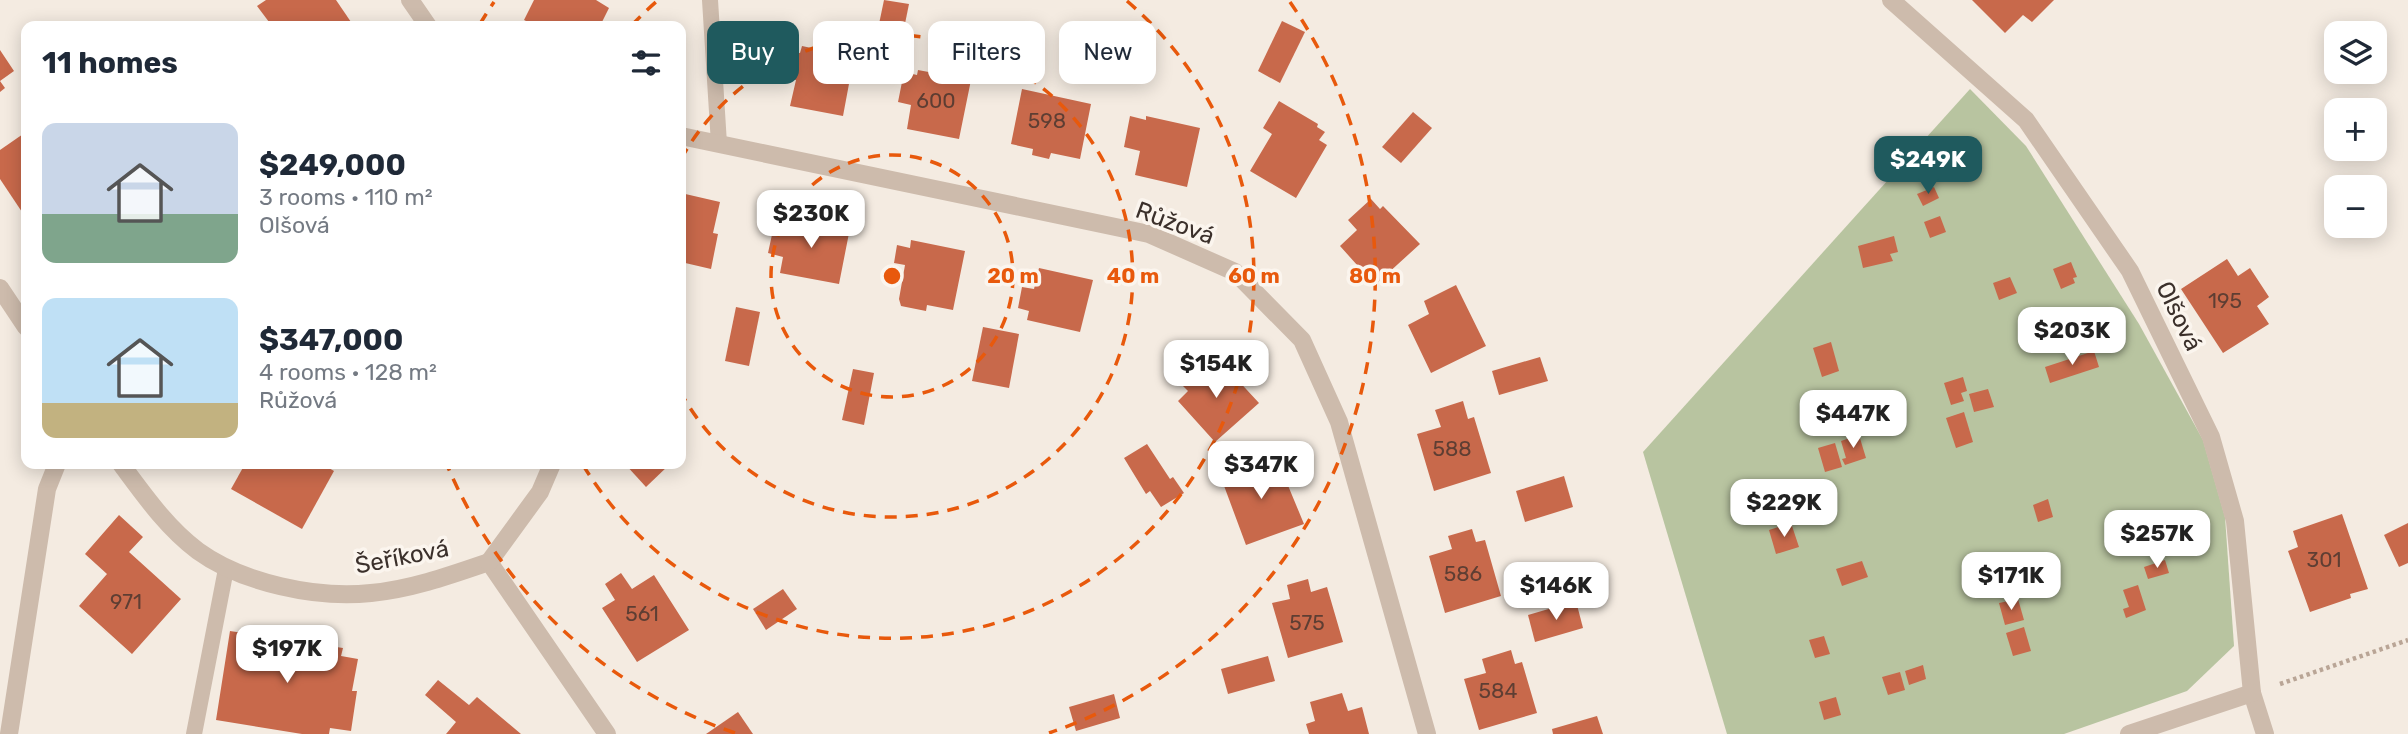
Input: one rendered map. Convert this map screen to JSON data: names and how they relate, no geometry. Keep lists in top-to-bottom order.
{
  "streets": {
    "street": ["Růžová", "Olšová", "Šeříková"]
  },
  "house_numbers": [
    "600",
    "598",
    "195",
    "588",
    "301",
    "586",
    "971",
    "561",
    "575",
    "584"
  ],
  "page": {
    "map_buttons": ["+", "−"],
    "chip": [
      "Buy",
      "Rent",
      "Filters",
      "New"
    ],
    "heading": "11 homes",
    "list": [
      {
        "name": "$249,000",
        "note": "3 rooms · 110 m² · Olšová"
      },
      {
        "name": "$347,000",
        "note": "4 rooms · 128 m² · Růžová"
      }
    ],
    "price": [
      "$249K",
      "$230K",
      "$203K",
      "$154K",
      "$447K",
      "$347K",
      "$229K",
      "$257K",
      "$171K",
      "$146K",
      "$197K"
    ]
  },
  "rings": [
    "20 m",
    "40 m",
    "60 m",
    "80 m"
  ]
}
